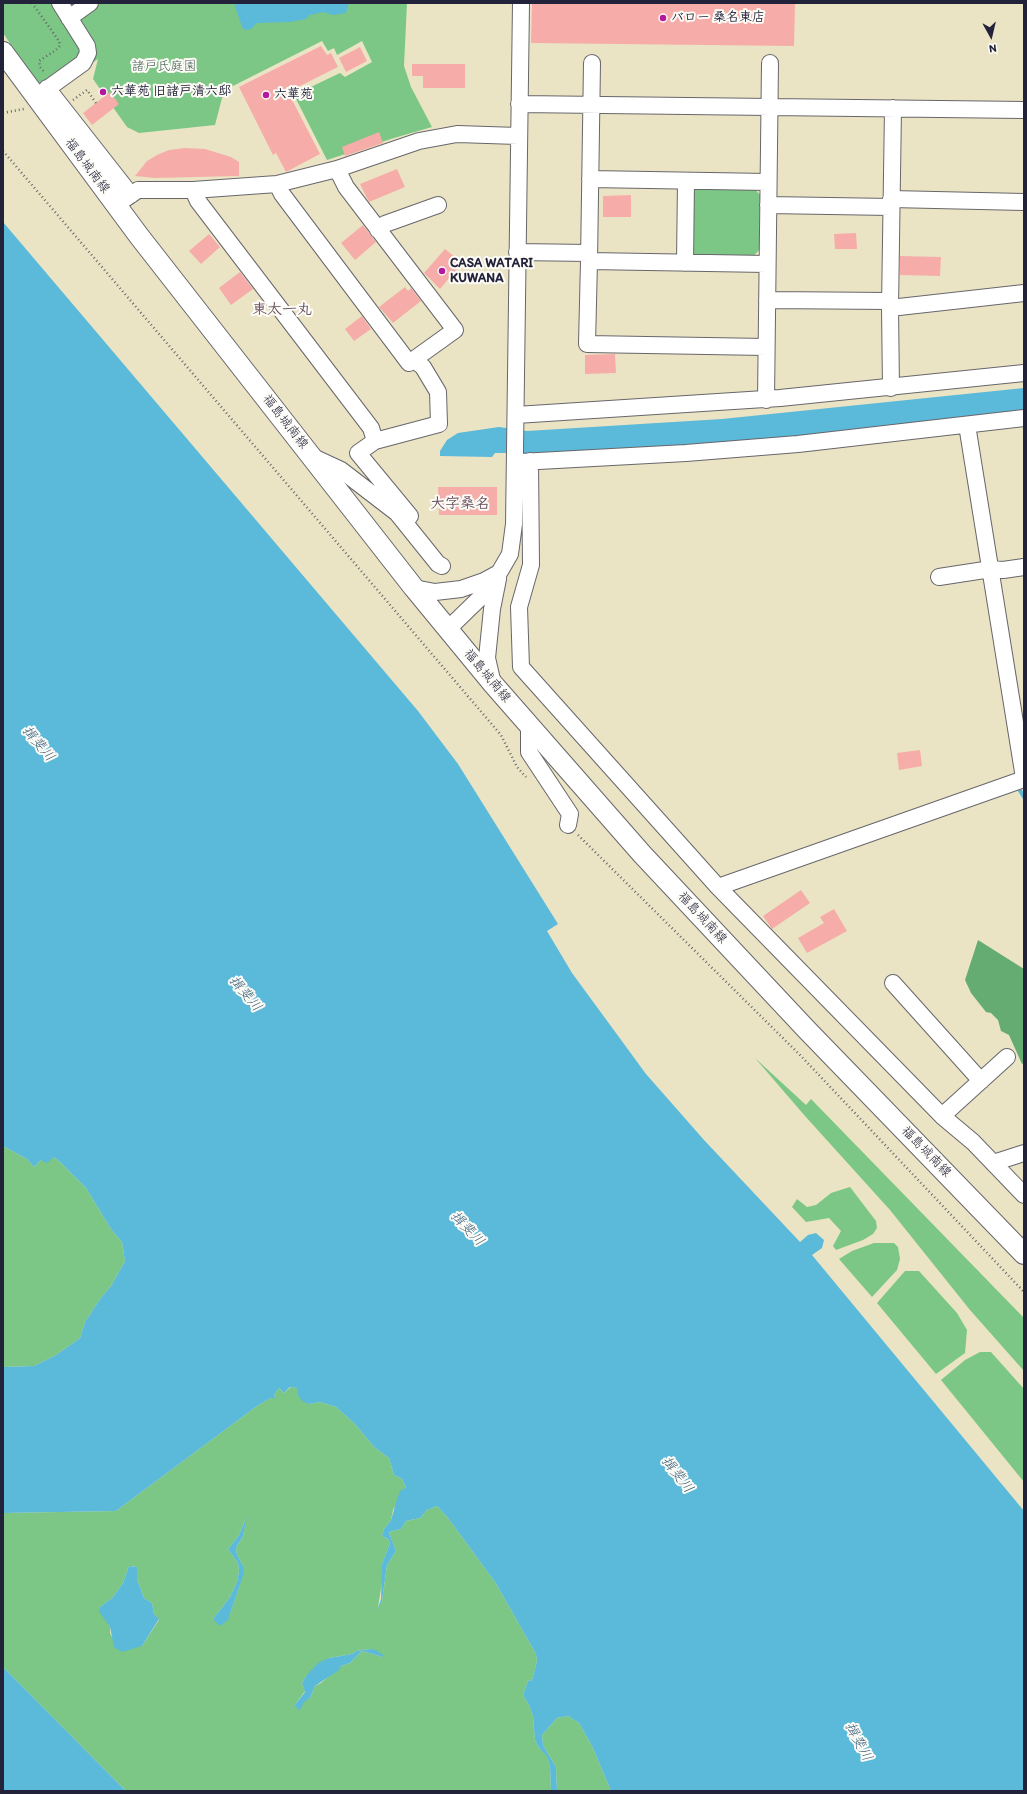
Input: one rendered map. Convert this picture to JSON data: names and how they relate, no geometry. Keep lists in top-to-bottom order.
{
  "streets": {
    "main road": ["福島城南線"]
  },
  "districts": ["東太一丸", "大字桑名"],
  "water": ["揖斐川"],
  "parks": ["諸戸氏庭園"],
  "places": [
    "バロー 桑名東店",
    "六華苑 旧諸戸清六邸",
    "六華苑",
    "CASA WATARI KUWANA"
  ],
  "north": "bottom"
}
